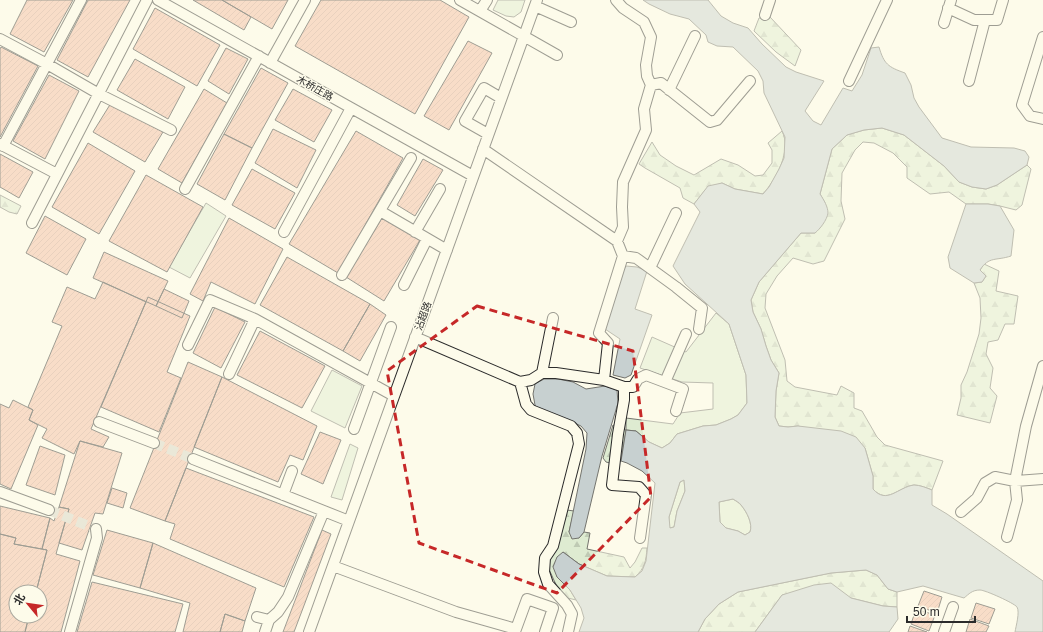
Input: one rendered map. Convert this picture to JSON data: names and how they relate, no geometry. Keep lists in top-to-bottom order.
{
  "streets": {
    "street": ["木桥庄路", "沾超路"]
  },
  "crossings": [
    ["木桥庄路", "沾超路"]
  ],
  "scale_bar": "50 m",
  "north": "top left"
}
